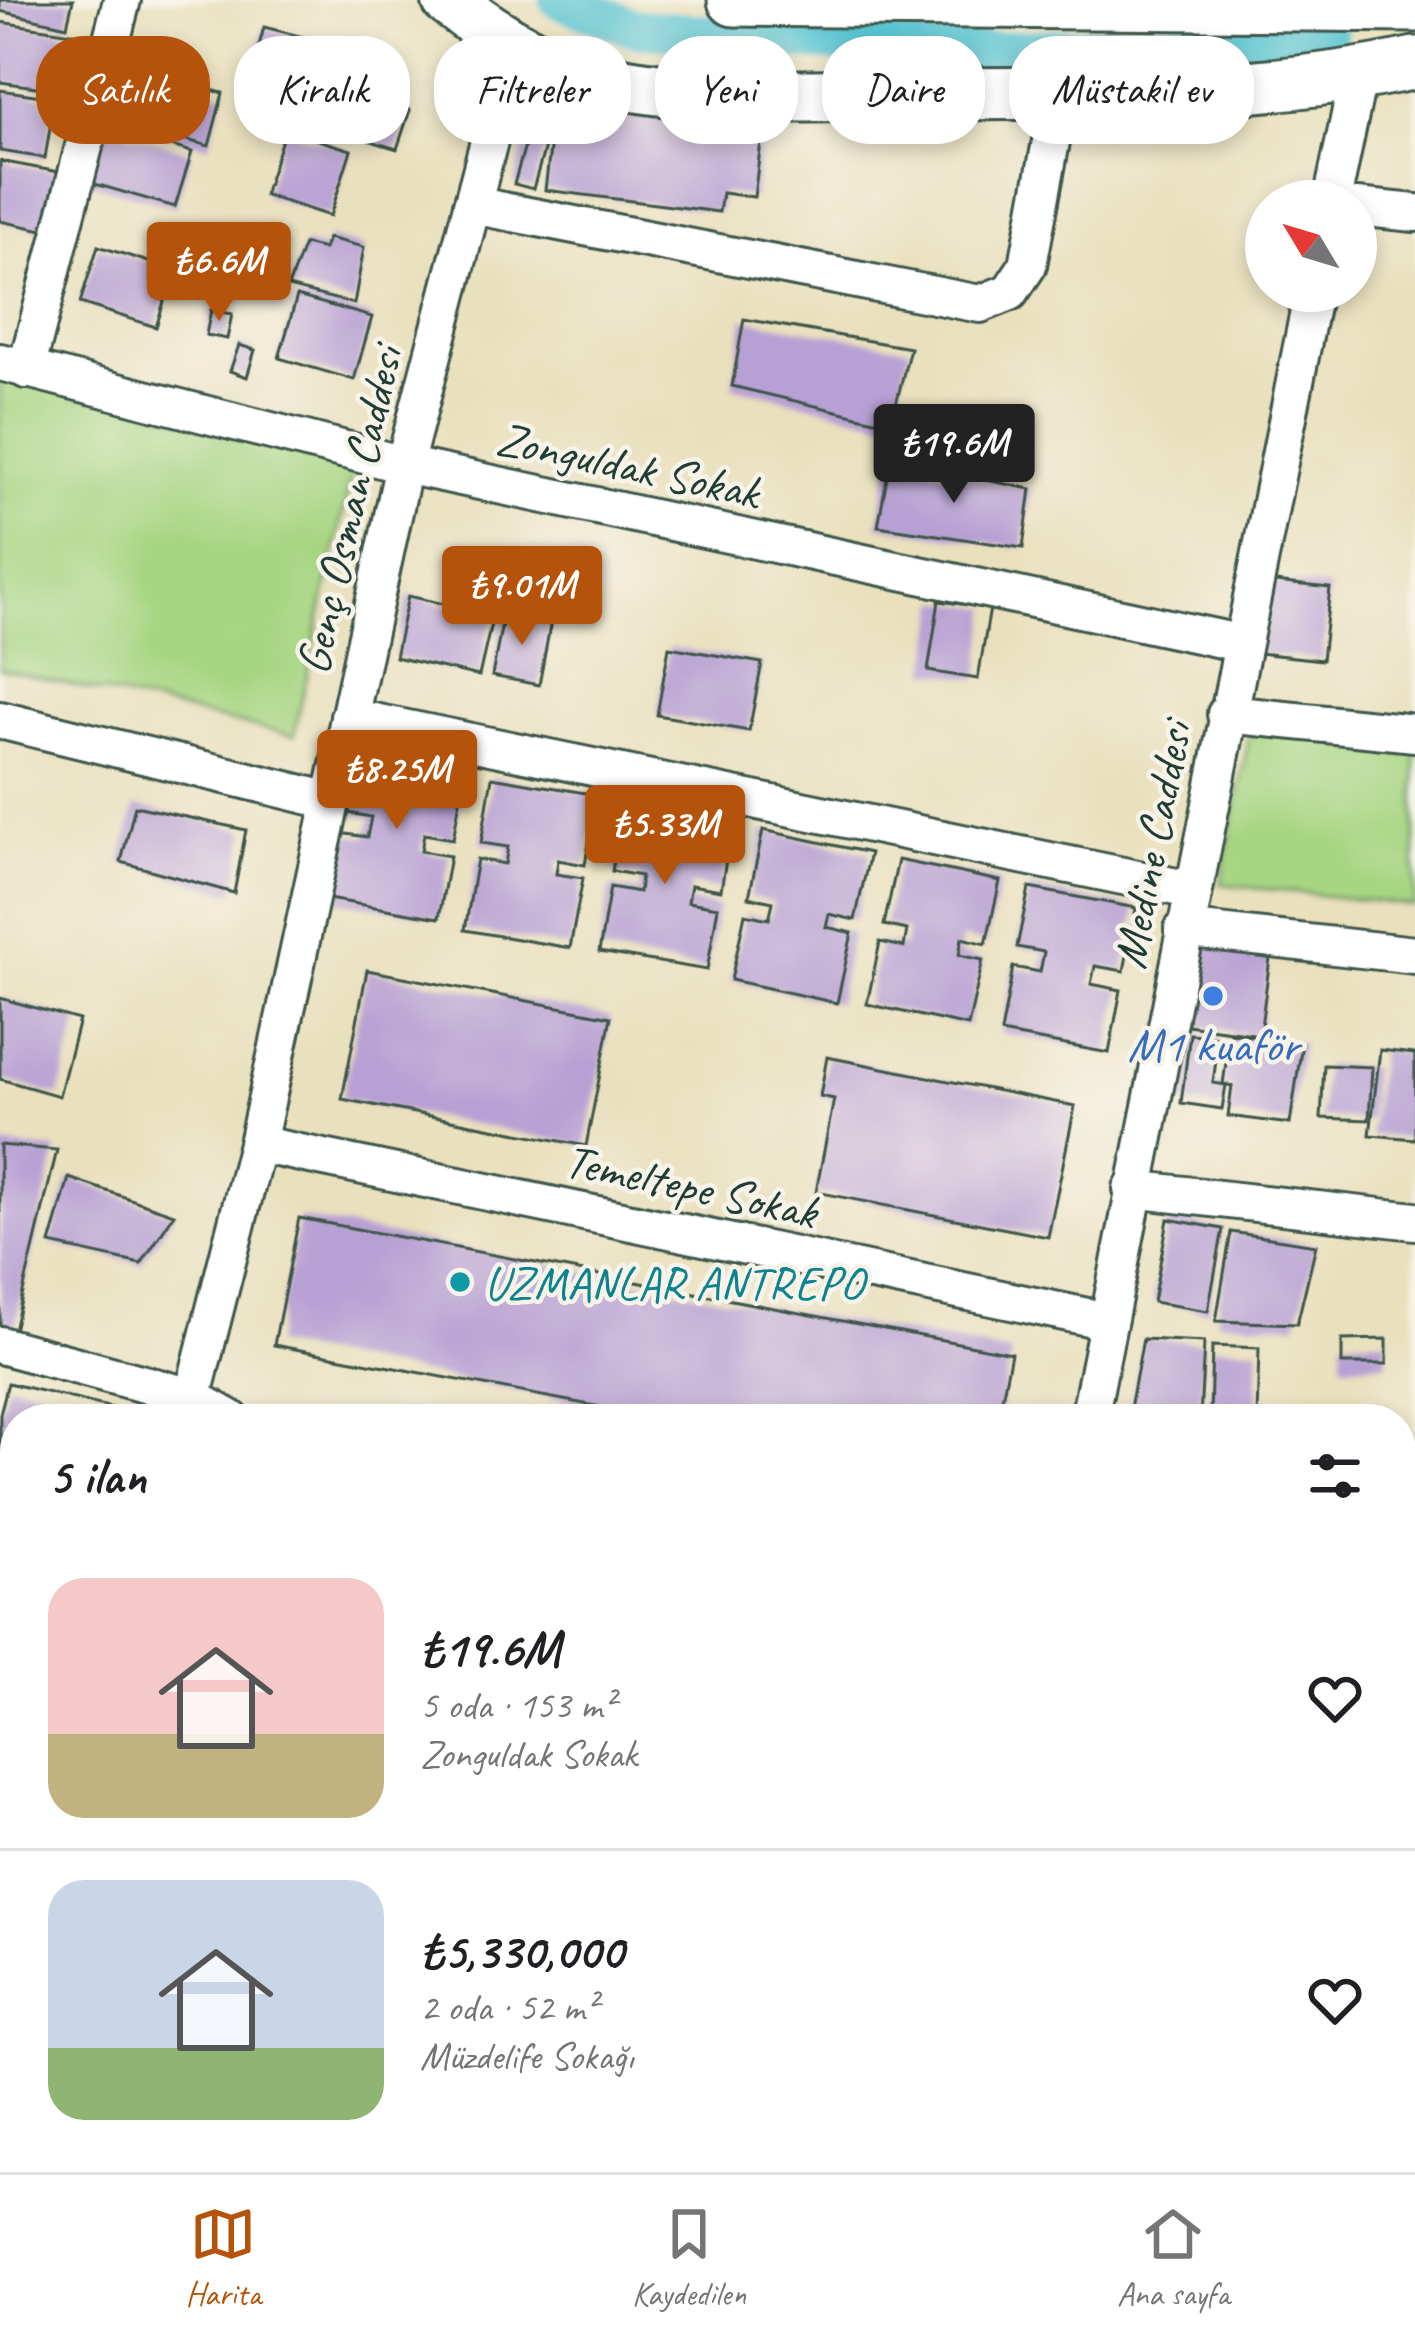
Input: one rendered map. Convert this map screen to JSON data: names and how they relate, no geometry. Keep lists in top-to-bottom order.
{
  "streets": {
    "street": [
      "Zonguldak Sokak",
      "Genç Osman Caddesi",
      "Medine Caddesi",
      "Temeltepe Sokak"
    ]
  },
  "crossings": [
    ["Zonguldak Sokak", "Genç Osman Caddesi"],
    ["Zonguldak Sokak", "Medine Caddesi"],
    ["Genç Osman Caddesi", "Temeltepe Sokak"],
    ["Medine Caddesi", "Temeltepe Sokak"]
  ],
  "places": ["M1 kuaför", "UZMANLAR ANTREPO"],
  "north": "top left",
  "page": {
    "chip": [
      "Satılık",
      "Kiralık",
      "Filtreler",
      "Yeni",
      "Daire",
      "Müstakil ev"
    ],
    "price": [
      "₺6.6M",
      "₺19.6M",
      "₺9.01M",
      "₺8.25M",
      "₺5.33M"
    ],
    "heading": "5 ilan",
    "list": [
      {
        "name": "₺19.6M",
        "note": "5 oda · 153 m² · Zonguldak Sokak"
      },
      {
        "name": "₺5,330,000",
        "note": "2 oda · 52 m² · Müzdelife Sokağı"
      }
    ],
    "tabs": ["Harita", "Kaydedilen", "Ana sayfa"]
  }
}
